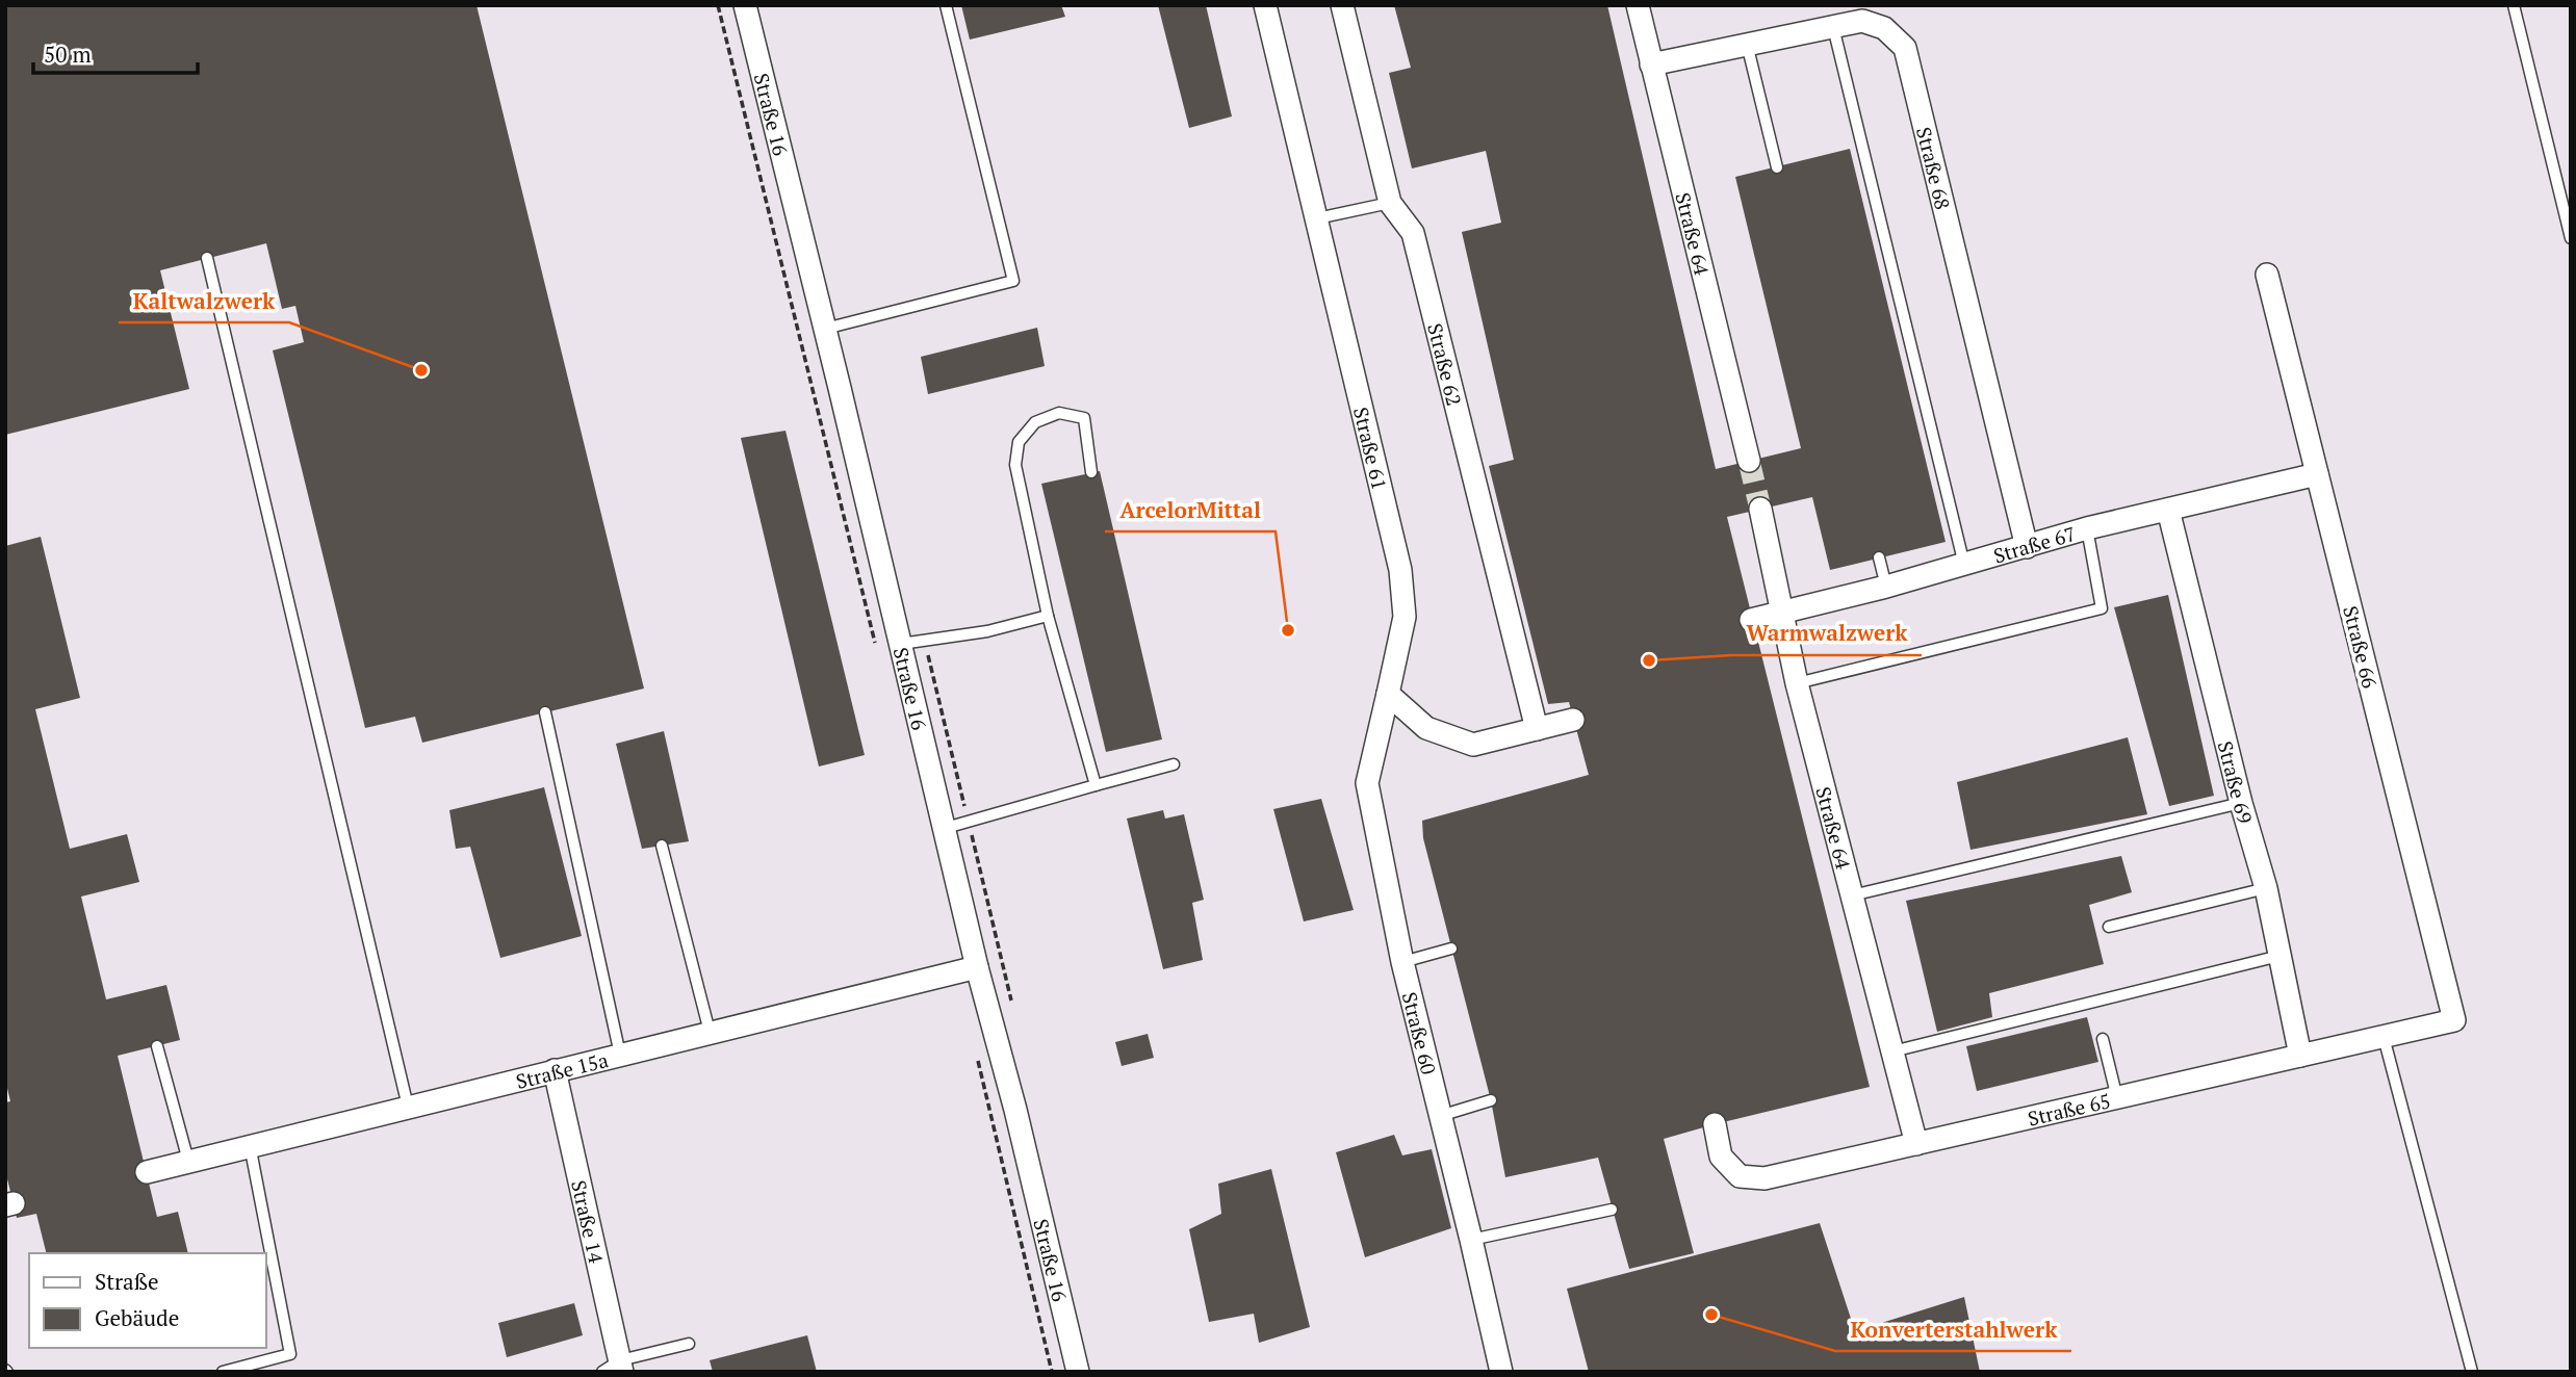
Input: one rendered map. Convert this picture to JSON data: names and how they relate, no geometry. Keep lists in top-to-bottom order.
{
  "streets": {
    "street": [
      "Straße 16",
      "Straße 68",
      "Straße 64",
      "Straße 62",
      "Straße 61",
      "Straße 67",
      "Straße 66",
      "Straße 69",
      "Straße 60",
      "Straße 15a",
      "Straße 65",
      "Straße 14"
    ]
  },
  "crossings": [
    ["Straße 16", "Straße 15a"],
    ["Straße 68", "Straße 64"],
    ["Straße 68", "Straße 67"],
    ["Straße 64", "Straße 67"],
    ["Straße 64", "Straße 65"],
    ["Straße 61", "Straße 60"],
    ["Straße 67", "Straße 66"],
    ["Straße 67", "Straße 69"],
    ["Straße 66", "Straße 65"],
    ["Straße 69", "Straße 65"],
    ["Straße 15a", "Straße 14"]
  ],
  "places": [
    "Kaltwalzwerk",
    "ArcelorMittal",
    "Warmwalzwerk",
    "Konverterstahlwerk"
  ],
  "legend": ["Straße", "Gebäude"],
  "scale_bar": "50 m"
}
